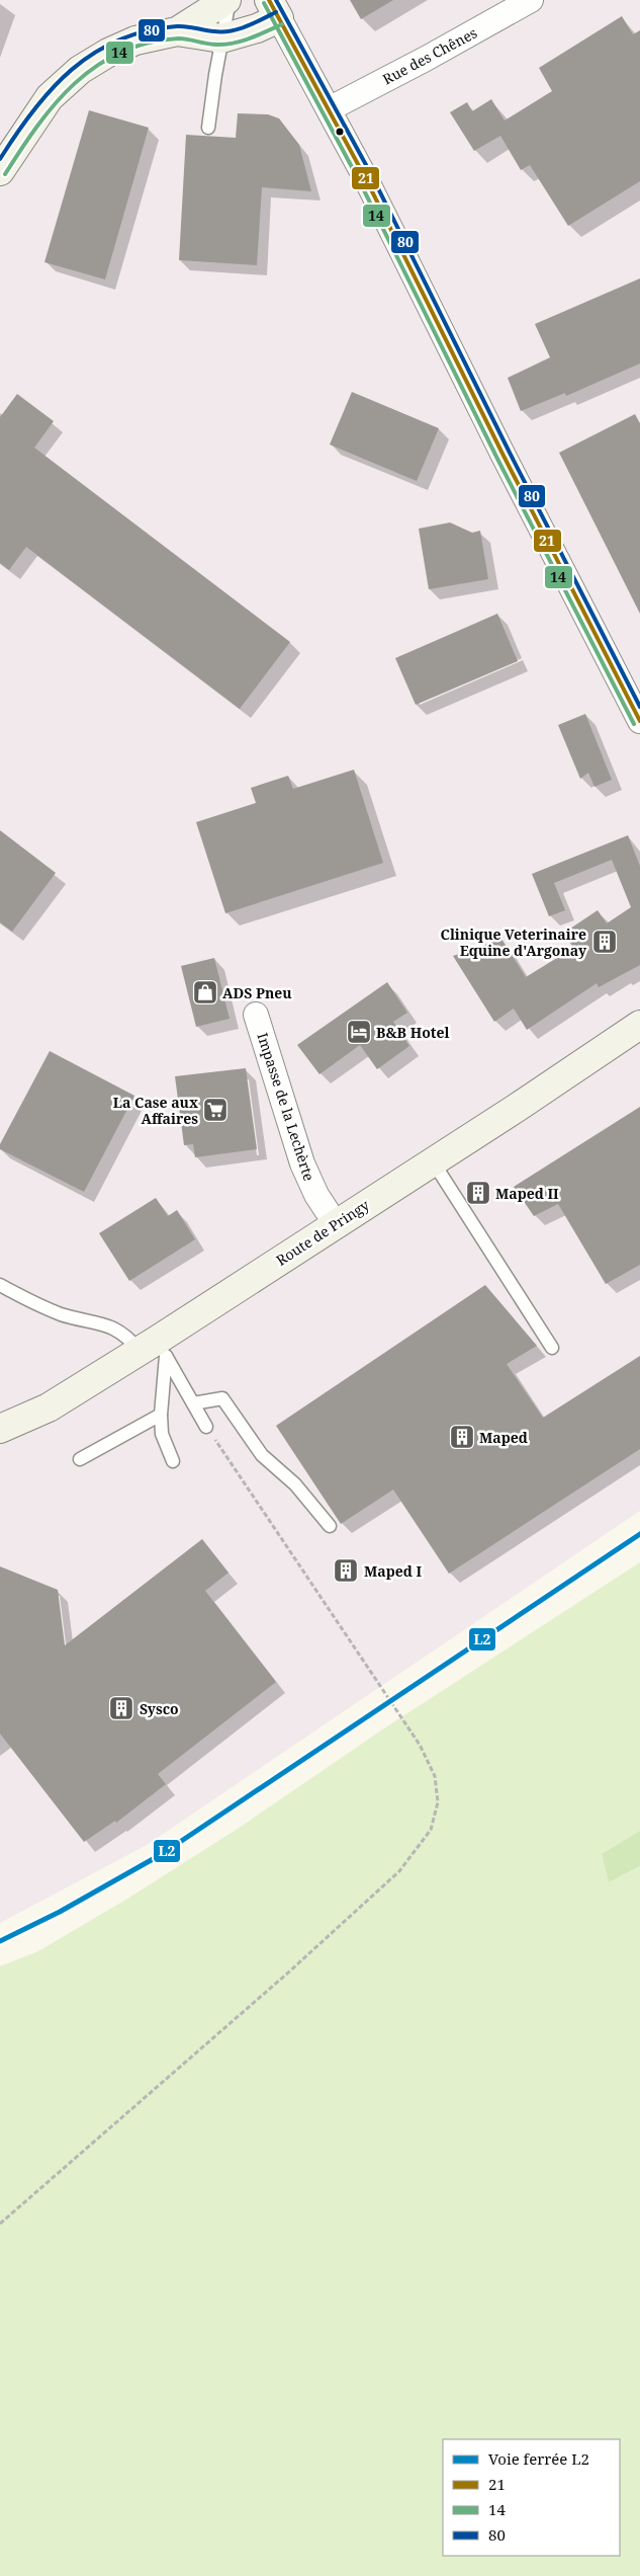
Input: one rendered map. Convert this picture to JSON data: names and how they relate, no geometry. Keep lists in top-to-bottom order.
{
  "streets": {
    "street": ["Rue des Chênes", "Impasse de la Lechèrte", "Route de Pringy"]
  },
  "crossings": [
    ["Impasse de la Lechèrte", "Route de Pringy"]
  ],
  "places": {
    "building": [
      "Clinique Veterinaire Equine d'Argonay",
      "Maped II",
      "Maped",
      "Maped I",
      "Sysco"
    ],
    "shop": ["ADS Pneu"],
    "hotel": ["B&B Hotel"],
    "supermarket": ["La Case aux Affaires"]
  },
  "lines": [
    "transit line 21",
    "transit line 80",
    "transit line 14",
    "rail line L2"
  ],
  "legend": [
    "Voie ferrée L2",
    "21",
    "14",
    "80"
  ]
}
